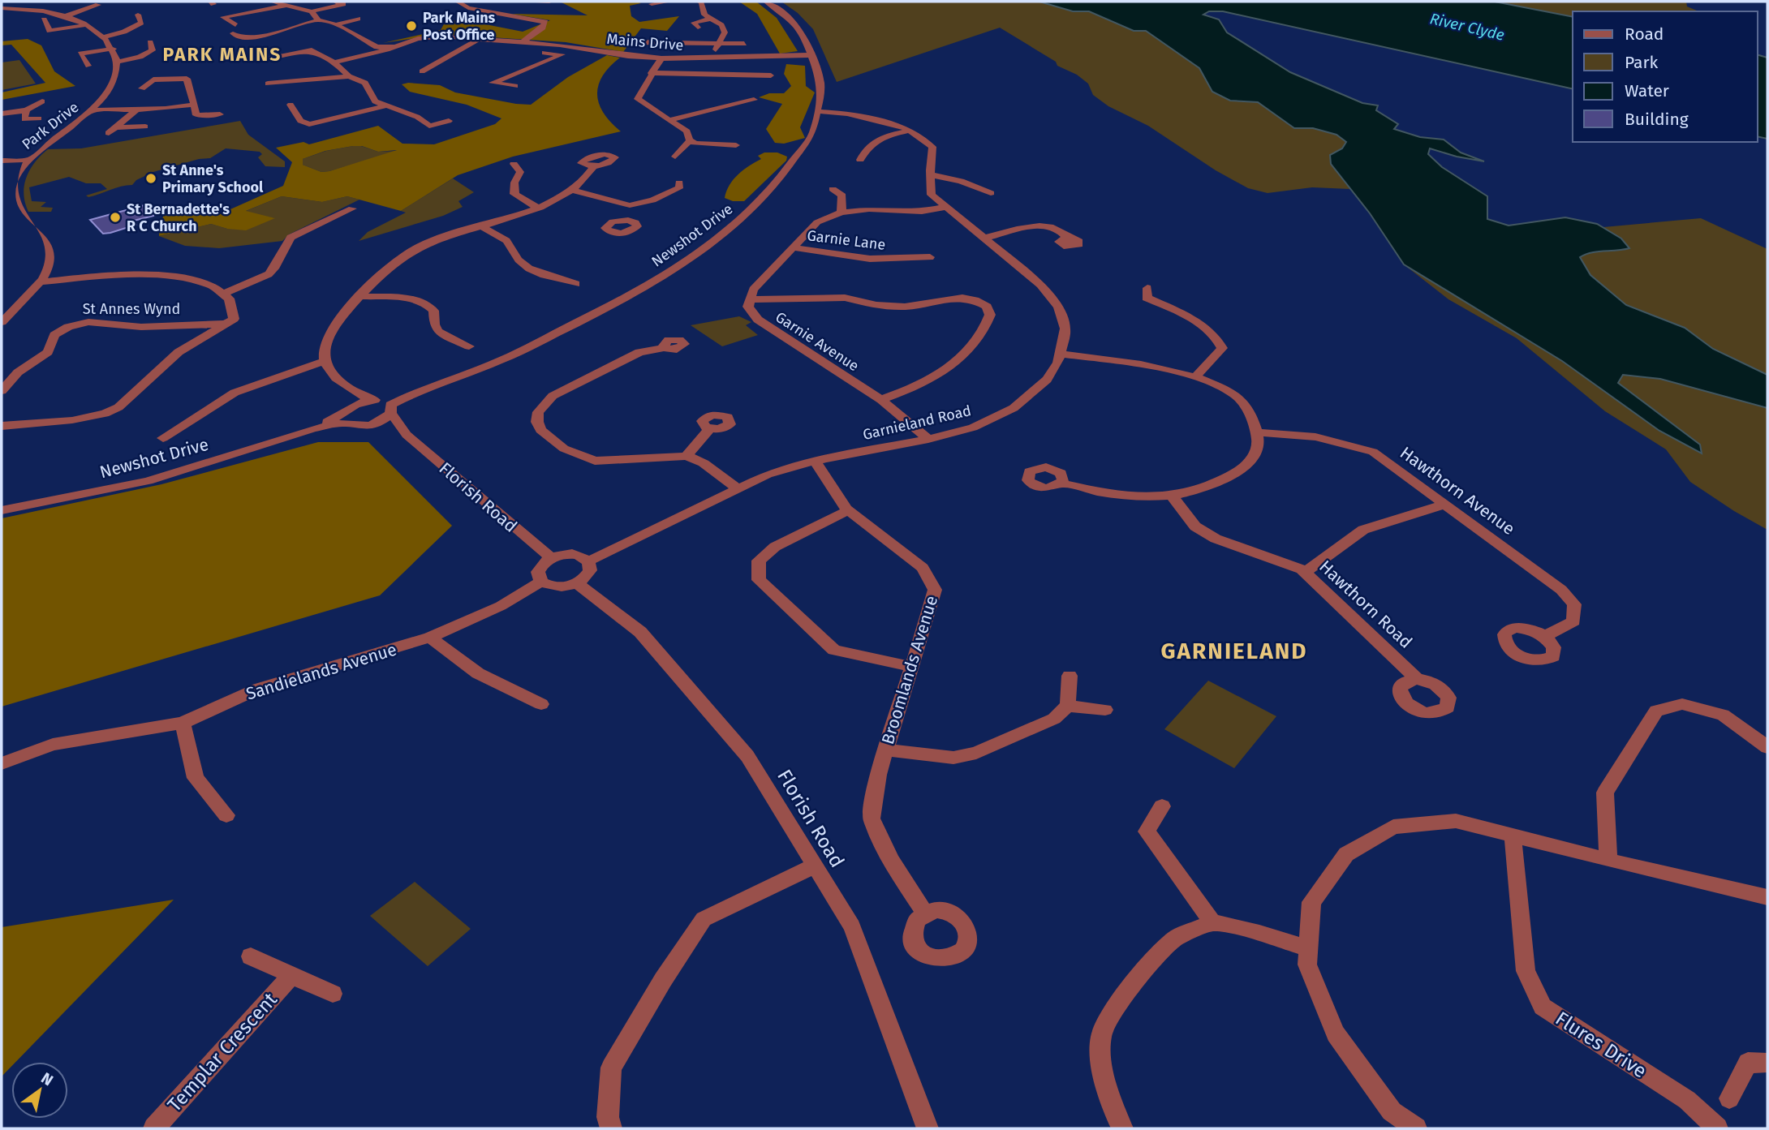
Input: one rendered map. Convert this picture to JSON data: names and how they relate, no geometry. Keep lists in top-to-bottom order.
{
  "streets": {
    "street": [
      "Mains Drive",
      "Park Drive",
      "Newshot Drive",
      "Garnie Lane",
      "St Annes Wynd",
      "Garnie Avenue",
      "Garnieland Road",
      "Hawthorn Avenue",
      "Florish Road",
      "Hawthorn Road",
      "Broomlands Avenue",
      "Sandielands Avenue",
      "Flures Drive",
      "Templar Crescent"
    ]
  },
  "crossings": [
    ["Mains Drive", "Newshot Drive"],
    ["Park Drive", "St Annes Wynd"],
    ["Newshot Drive", "Garnieland Road"],
    ["Newshot Drive", "Florish Road"],
    ["Garnie Avenue", "Garnieland Road"],
    ["Garnieland Road", "Florish Road"],
    ["Garnieland Road", "Broomlands Avenue"],
    ["Garnieland Road", "Sandielands Avenue"],
    ["Florish Road", "Sandielands Avenue"]
  ],
  "districts": ["PARK MAINS", "GARNIELAND"],
  "water": ["River Clyde"],
  "places": ["Park Mains Post Office", "St Anne's Primary School", "St Bernadette's R C Church"],
  "legend": [
    "Road",
    "Park",
    "Water",
    "Building"
  ],
  "north": "top right"
}
